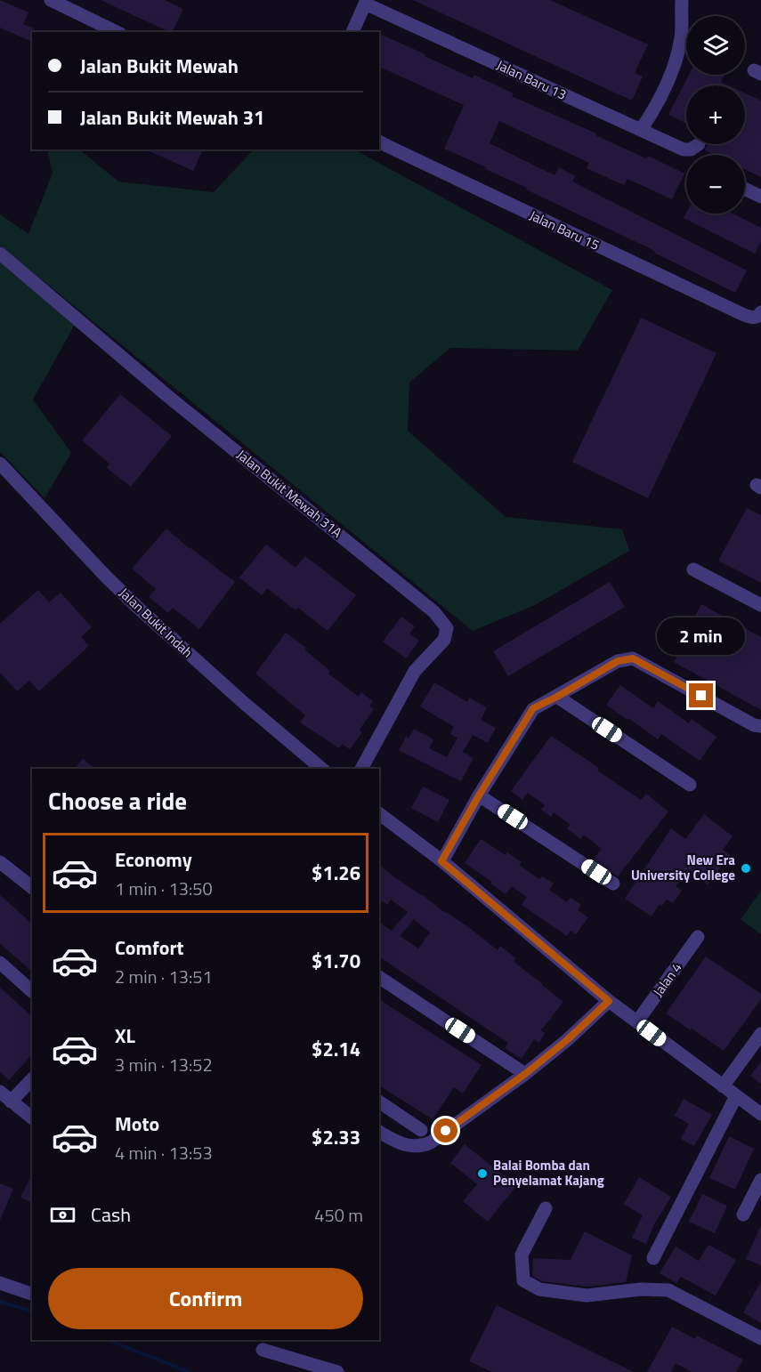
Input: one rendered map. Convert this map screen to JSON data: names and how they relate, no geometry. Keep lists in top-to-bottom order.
{
  "streets": {
    "street": [
      "Jalan Baru 13",
      "Jalan Baru 15",
      "Jalan Bukit Mewah 31A",
      "Jalan Bukit Indah",
      "Jalan 4"
    ]
  },
  "places": ["New Era University College", "Balai Bomba dan Penyelamat Kajang"],
  "page": {
    "map_buttons": ["+", "−"],
    "banner": ["Jalan Bukit Mewah", "Jalan Bukit Mewah 31"],
    "bubble": "2 min",
    "heading": "Choose a ride",
    "list": [
      {
        "name": "Economy",
        "note": "1 min · 13:50",
        "value": "$1.26"
      },
      {
        "name": "Comfort",
        "note": "2 min · 13:51",
        "value": "$1.70"
      },
      {
        "name": "XL",
        "note": "3 min · 13:52",
        "value": "$2.14"
      },
      {
        "name": "Moto",
        "note": "4 min · 13:53",
        "value": "$2.33"
      }
    ],
    "pay": ["Cash", "450 m"],
    "buttons": "Confirm"
  }
}
